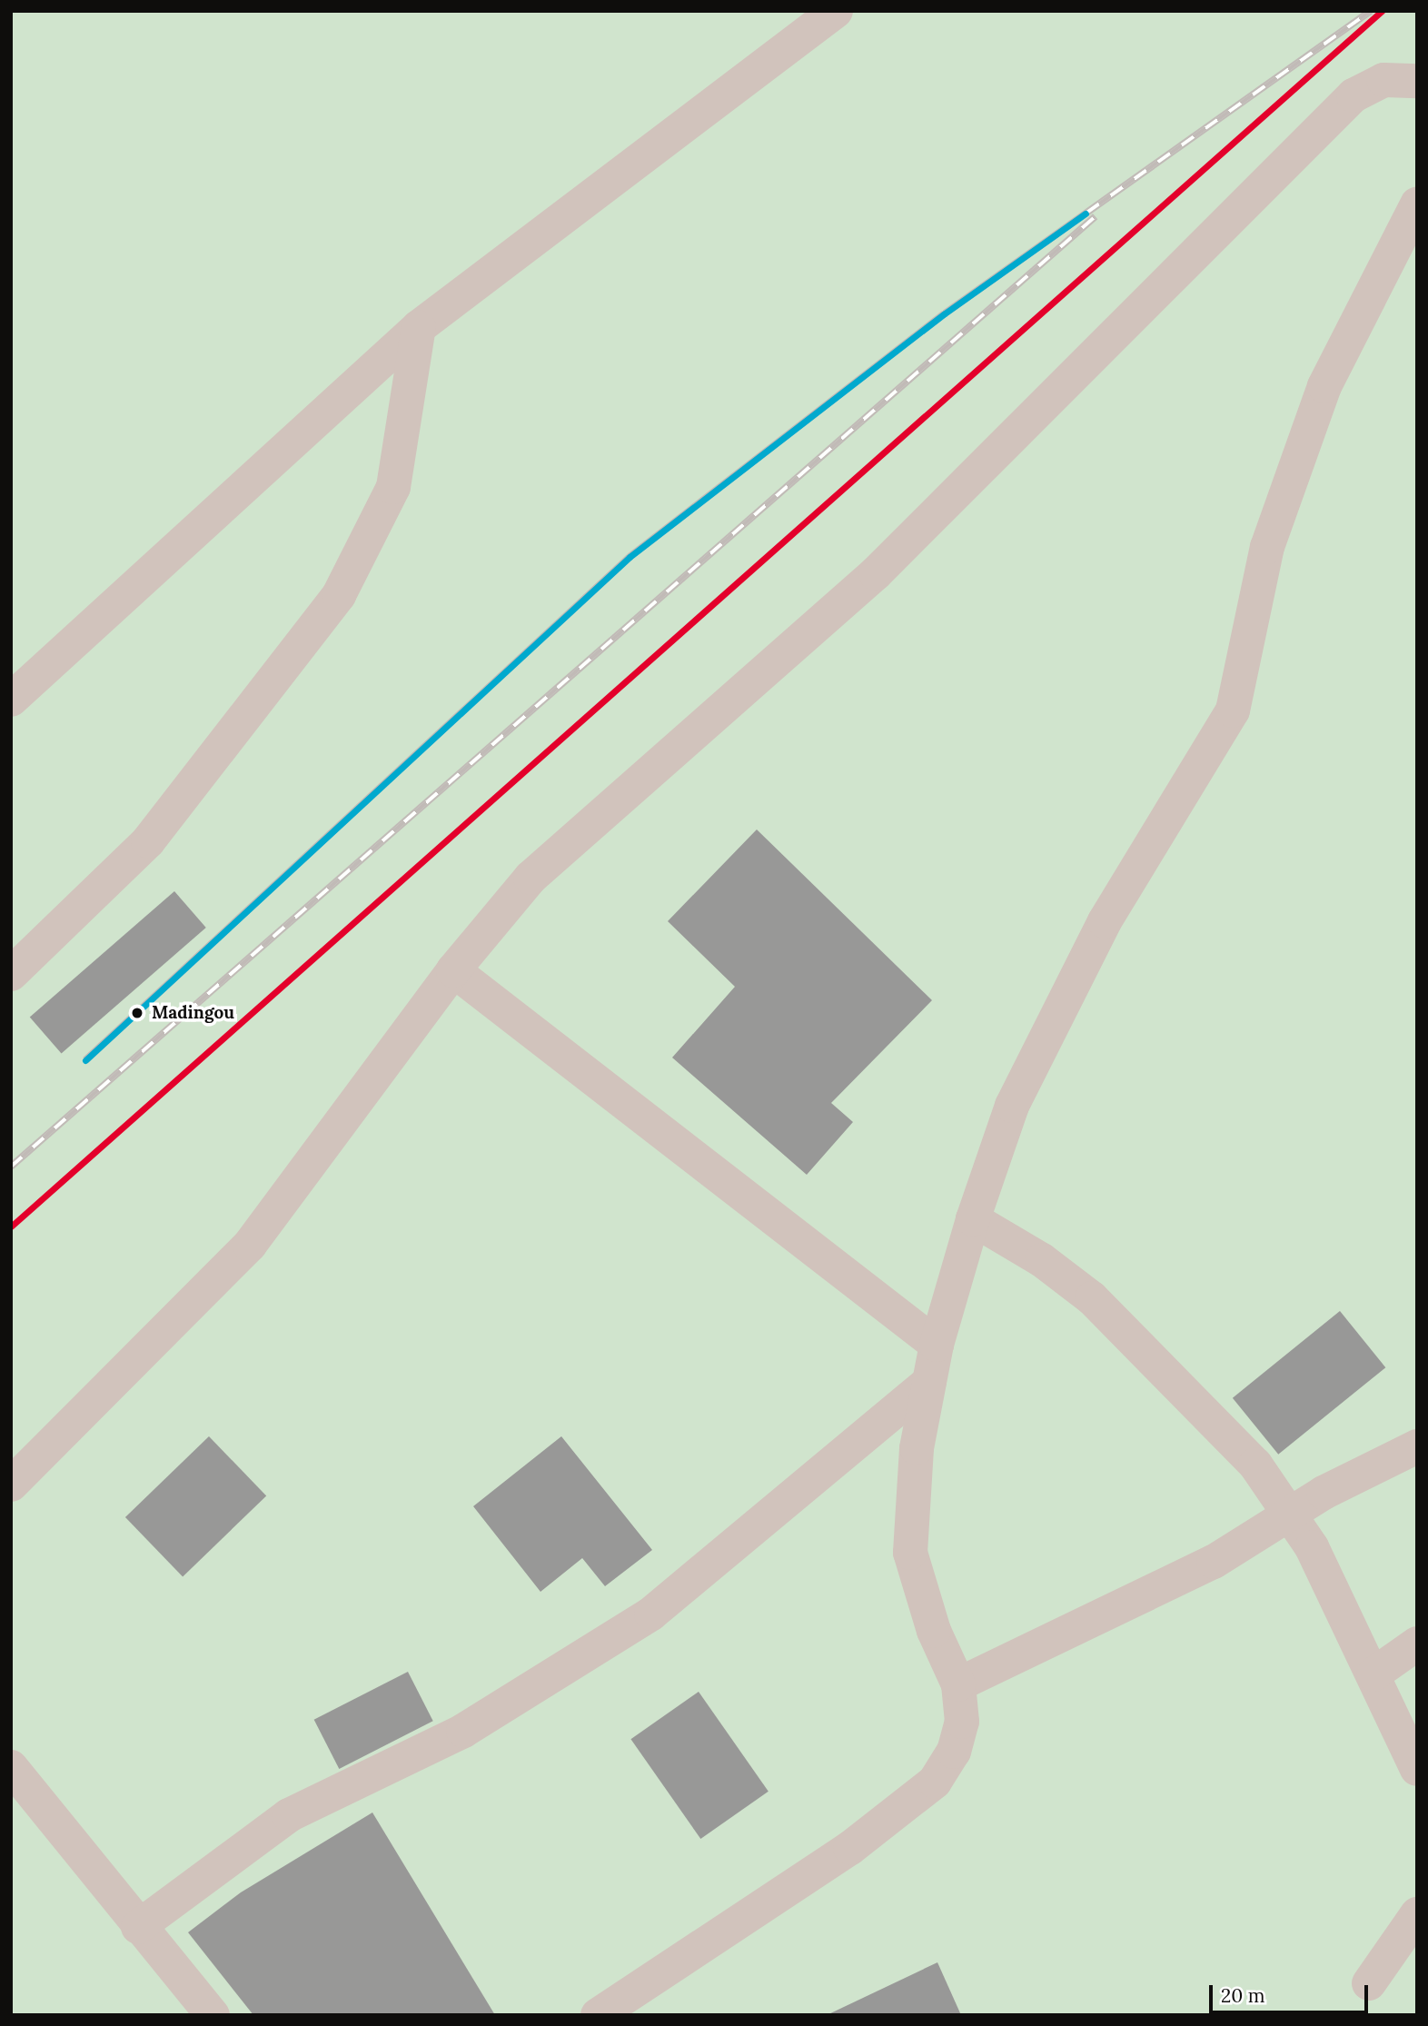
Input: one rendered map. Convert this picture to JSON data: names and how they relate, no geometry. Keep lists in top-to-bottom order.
{
  "places": ["Madingou"],
  "scale_bar": "20 m"
}
